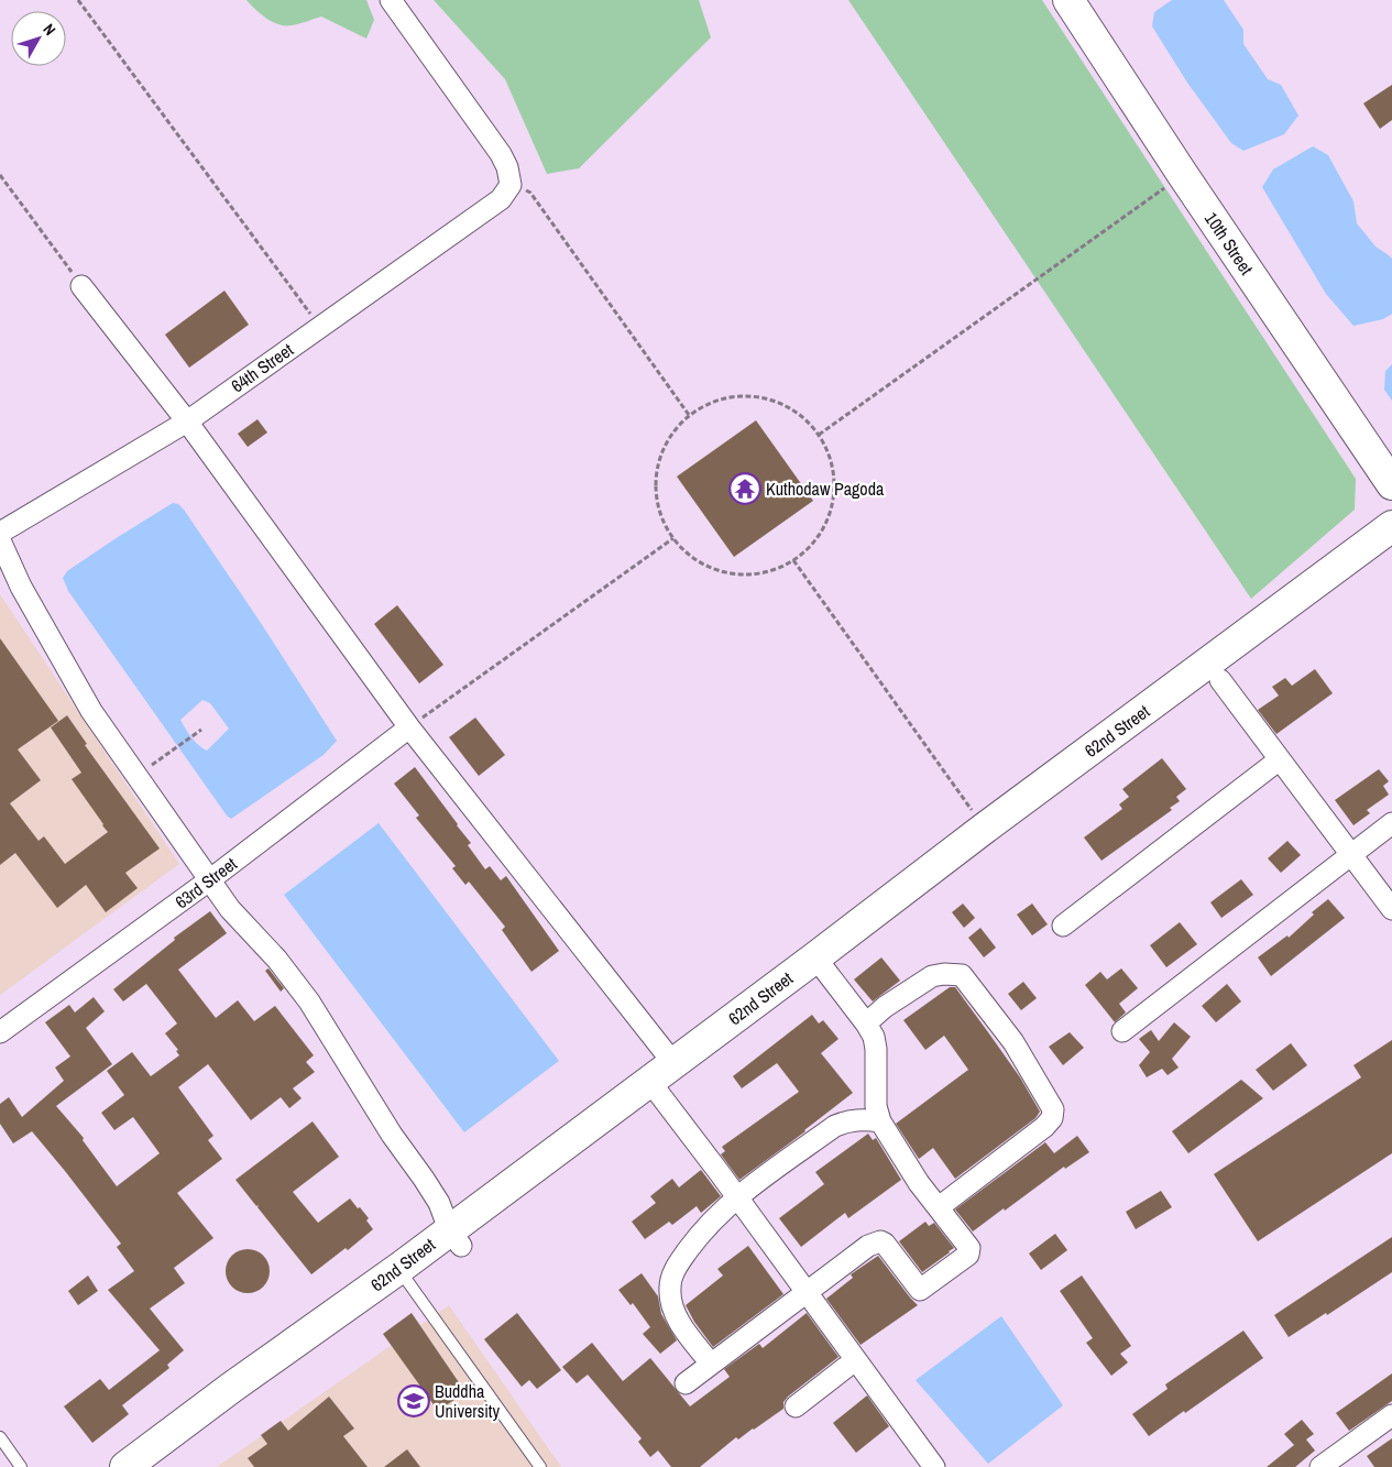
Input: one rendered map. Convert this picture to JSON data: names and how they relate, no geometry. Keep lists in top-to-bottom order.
{
  "streets": {
    "main road": ["10th Street", "62nd Street"],
    "street": ["64th Street", "63rd Street"]
  },
  "places": {
    "temple": ["Kuthodaw Pagoda"],
    "school or university": ["Buddha University"]
  },
  "north": "top right"
}
